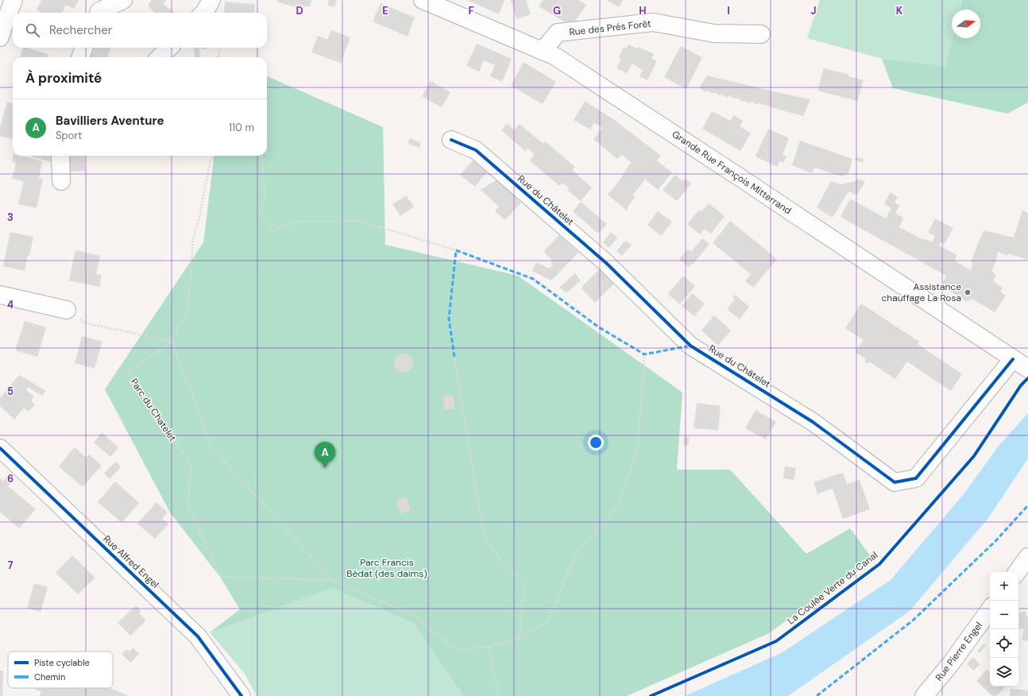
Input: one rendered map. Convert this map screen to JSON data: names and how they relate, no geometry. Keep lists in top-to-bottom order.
{
  "streets": {
    "street": [
      "Rue des Prés Forêt",
      "Grande Rue François Mitterrand",
      "Rue du Châtelet",
      "Rue Alfred Engel",
      "Rue Pierre Engel"
    ],
    "path": ["Parc du Chatelet"],
    "cycle path": ["La Coulée Verte du Canal"]
  },
  "crossings": [
    ["Rue des Prés Forêt", "Grande Rue François Mitterrand"],
    ["Grande Rue François Mitterrand", "Rue du Châtelet"]
  ],
  "parks": ["Parc Francis Bédat (des daims)"],
  "places": ["Assistance chauffage La Rosa"],
  "legend": ["Piste cyclable", "Chemin"],
  "north": "right",
  "page": {
    "search": "Rechercher",
    "heading": "À proximité",
    "list": [
      {
        "mark": "A",
        "name": "Bavilliers Aventure",
        "note": "Sport",
        "value": "110 m"
      }
    ],
    "pins": "A",
    "map_buttons": ["+", "−"]
  },
  "grid": {
    "columns": [
      "D",
      "E",
      "F",
      "G",
      "H",
      "I",
      "J",
      "K"
    ],
    "rows": [
      "3",
      "4",
      "5",
      "6",
      "7"
    ]
  }
}
